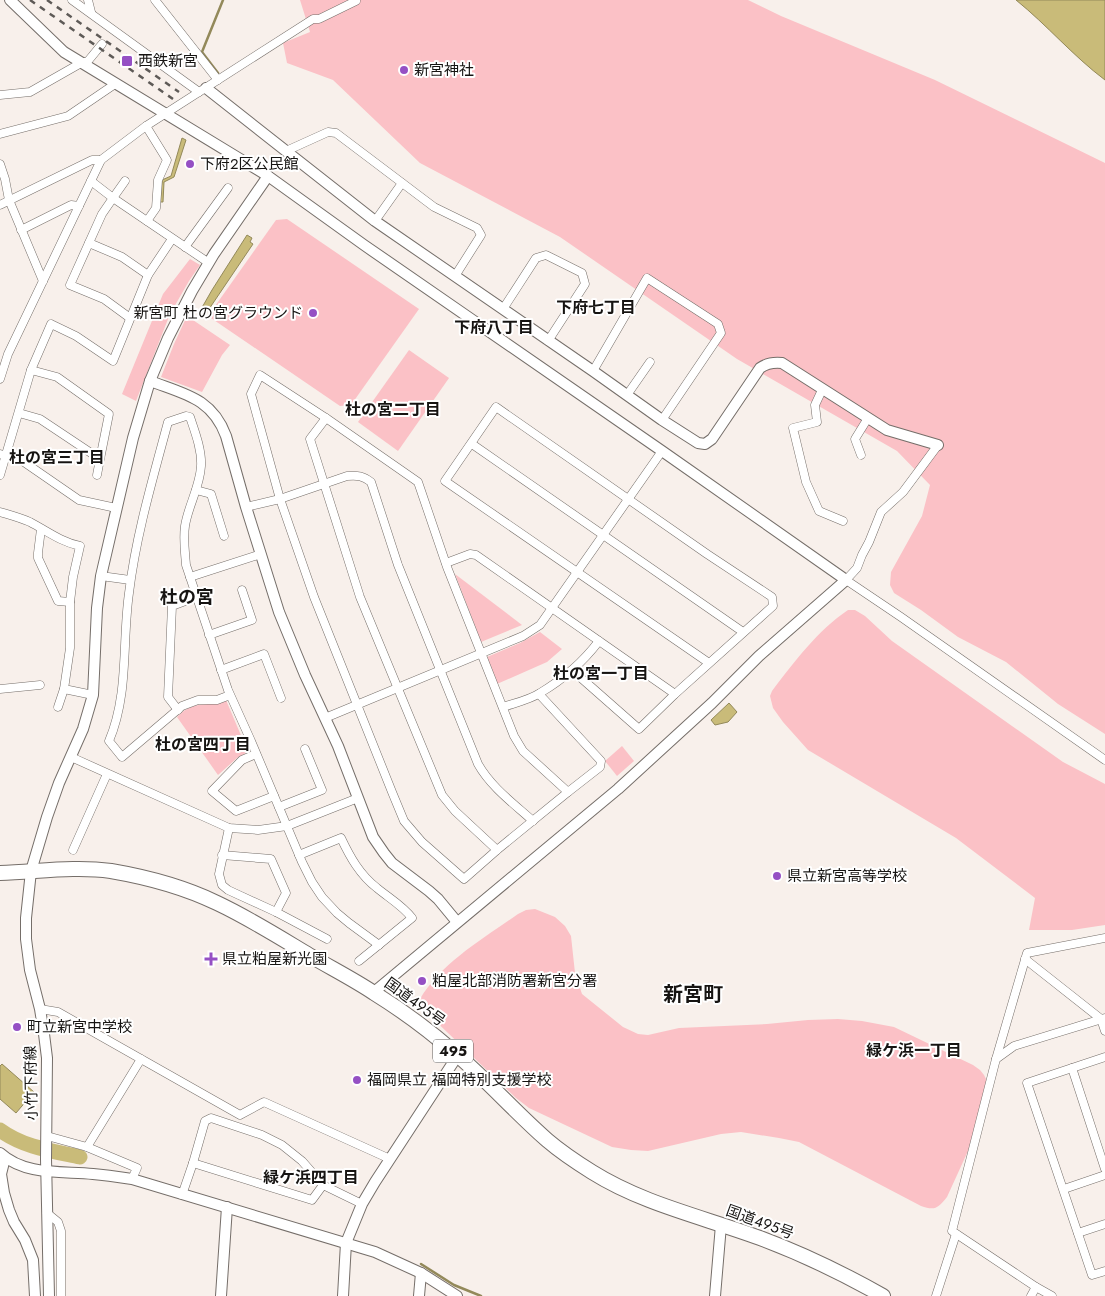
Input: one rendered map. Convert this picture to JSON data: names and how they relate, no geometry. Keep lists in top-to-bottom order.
{
  "streets": {
    "highway": ["国道495号", "495"],
    "street": ["小竹下府線"]
  },
  "crossings": [
    ["国道495号", "小竹下府線"]
  ],
  "districts": [
    "下府七丁目",
    "下府八丁目",
    "杜の宮二丁目",
    "杜の宮三丁目",
    "杜の宮",
    "杜の宮一丁目",
    "杜の宮四丁目",
    "新宮町",
    "緑ケ浜一丁目",
    "緑ケ浜四丁目"
  ],
  "places": {
    "transit": ["西鉄新宮"],
    "other": [
      "新宮神社",
      "下府2区公民館",
      "新宮町 杜の宮グラウンド",
      "県立新宮高等学校",
      "粕屋北部消防署新宮分署",
      "町立新宮中学校",
      "福岡県立 福岡特別支援学校"
    ],
    "health": ["県立粕屋新光園"]
  }
}
